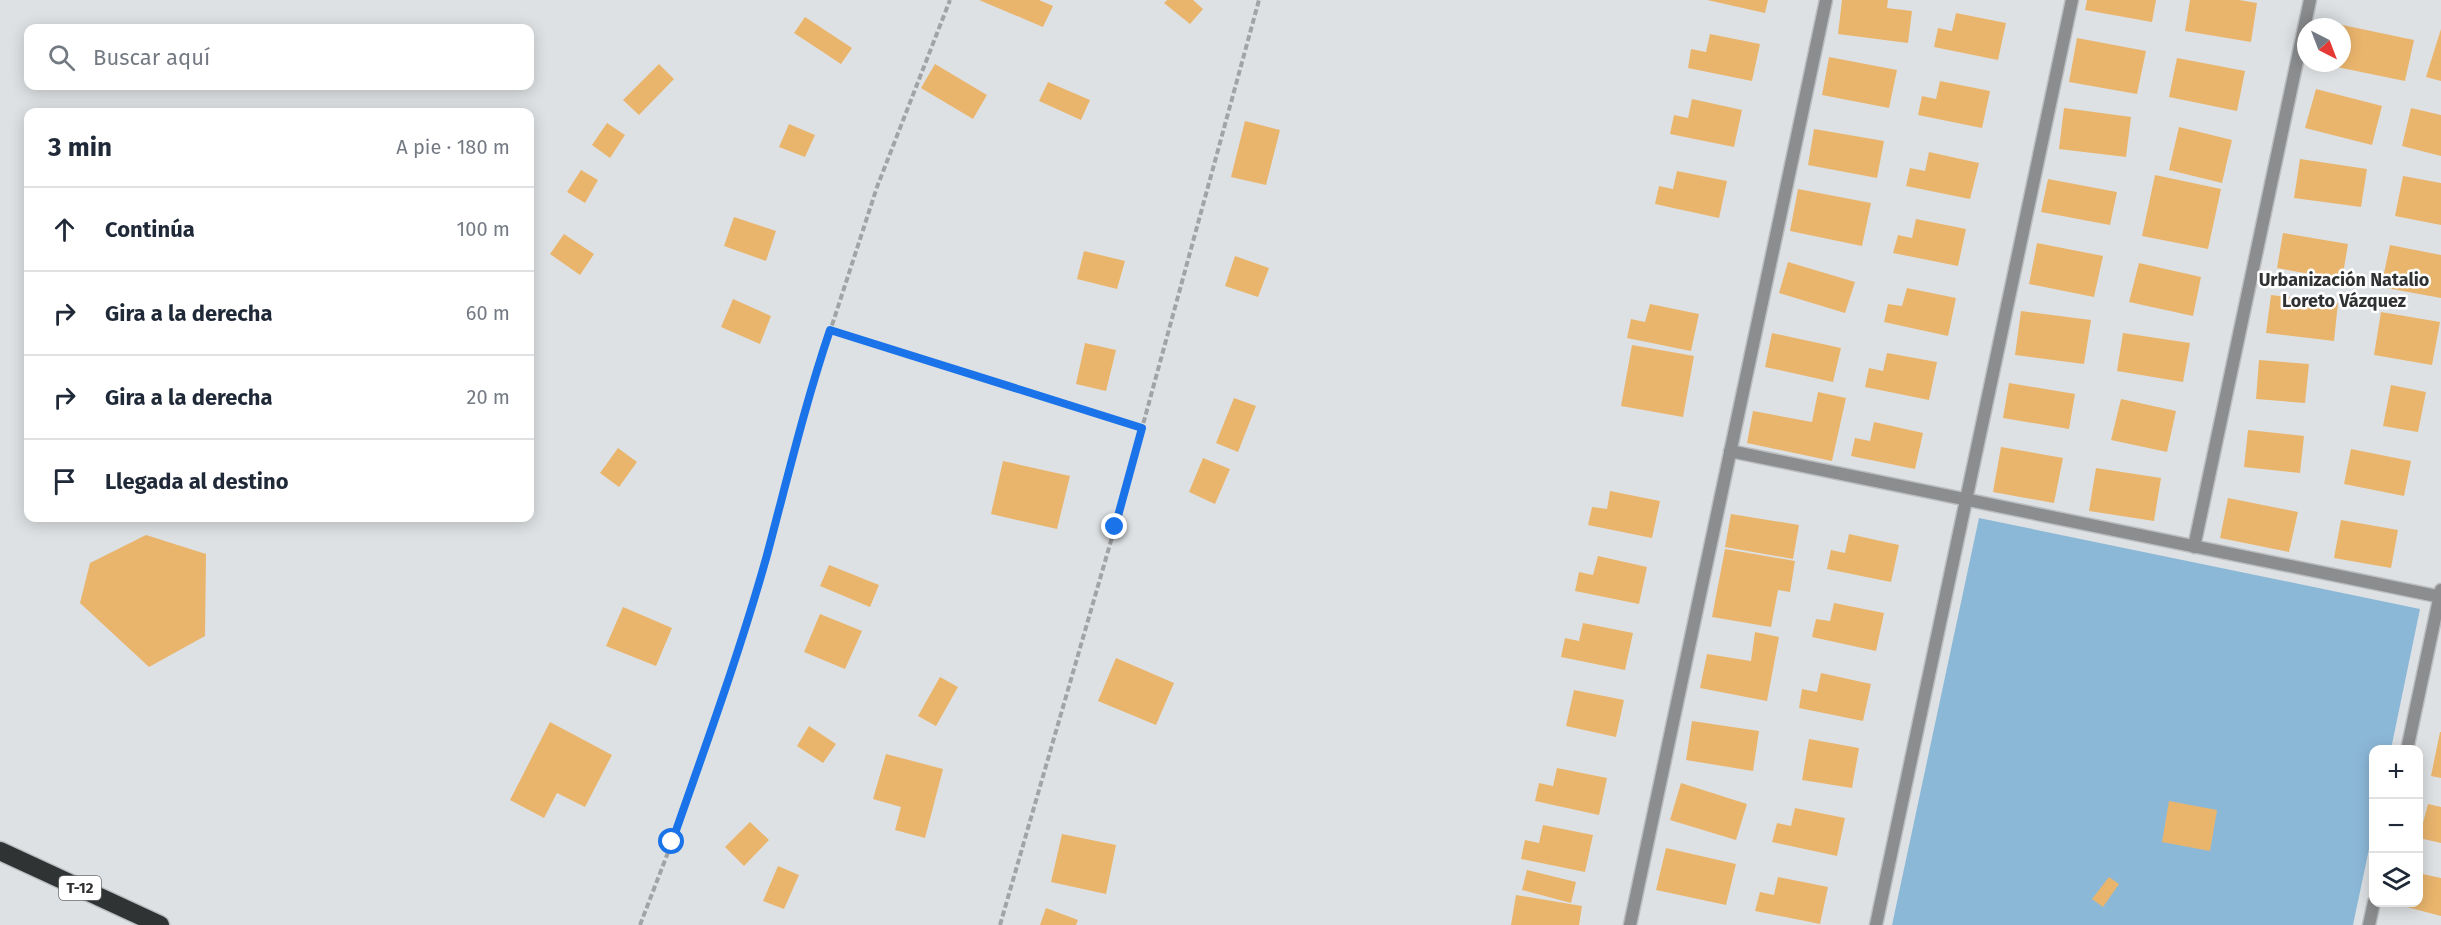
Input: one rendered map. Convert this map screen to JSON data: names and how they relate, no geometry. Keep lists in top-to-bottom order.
{
  "streets": {
    "highway": ["T-12"]
  },
  "districts": ["Urbanización Natalio Loreto Vázquez"],
  "north": "bottom right",
  "page": {
    "search": "Buscar aquí",
    "heading": ["3 min", "A pie · 180 m"],
    "list": [
      ["Continúa", "100 m"],
      ["Gira a la derecha", "60 m"],
      ["Gira a la derecha", "20 m"],
      "Llegada al destino"
    ],
    "map_buttons": ["+", "−"]
  }
}
